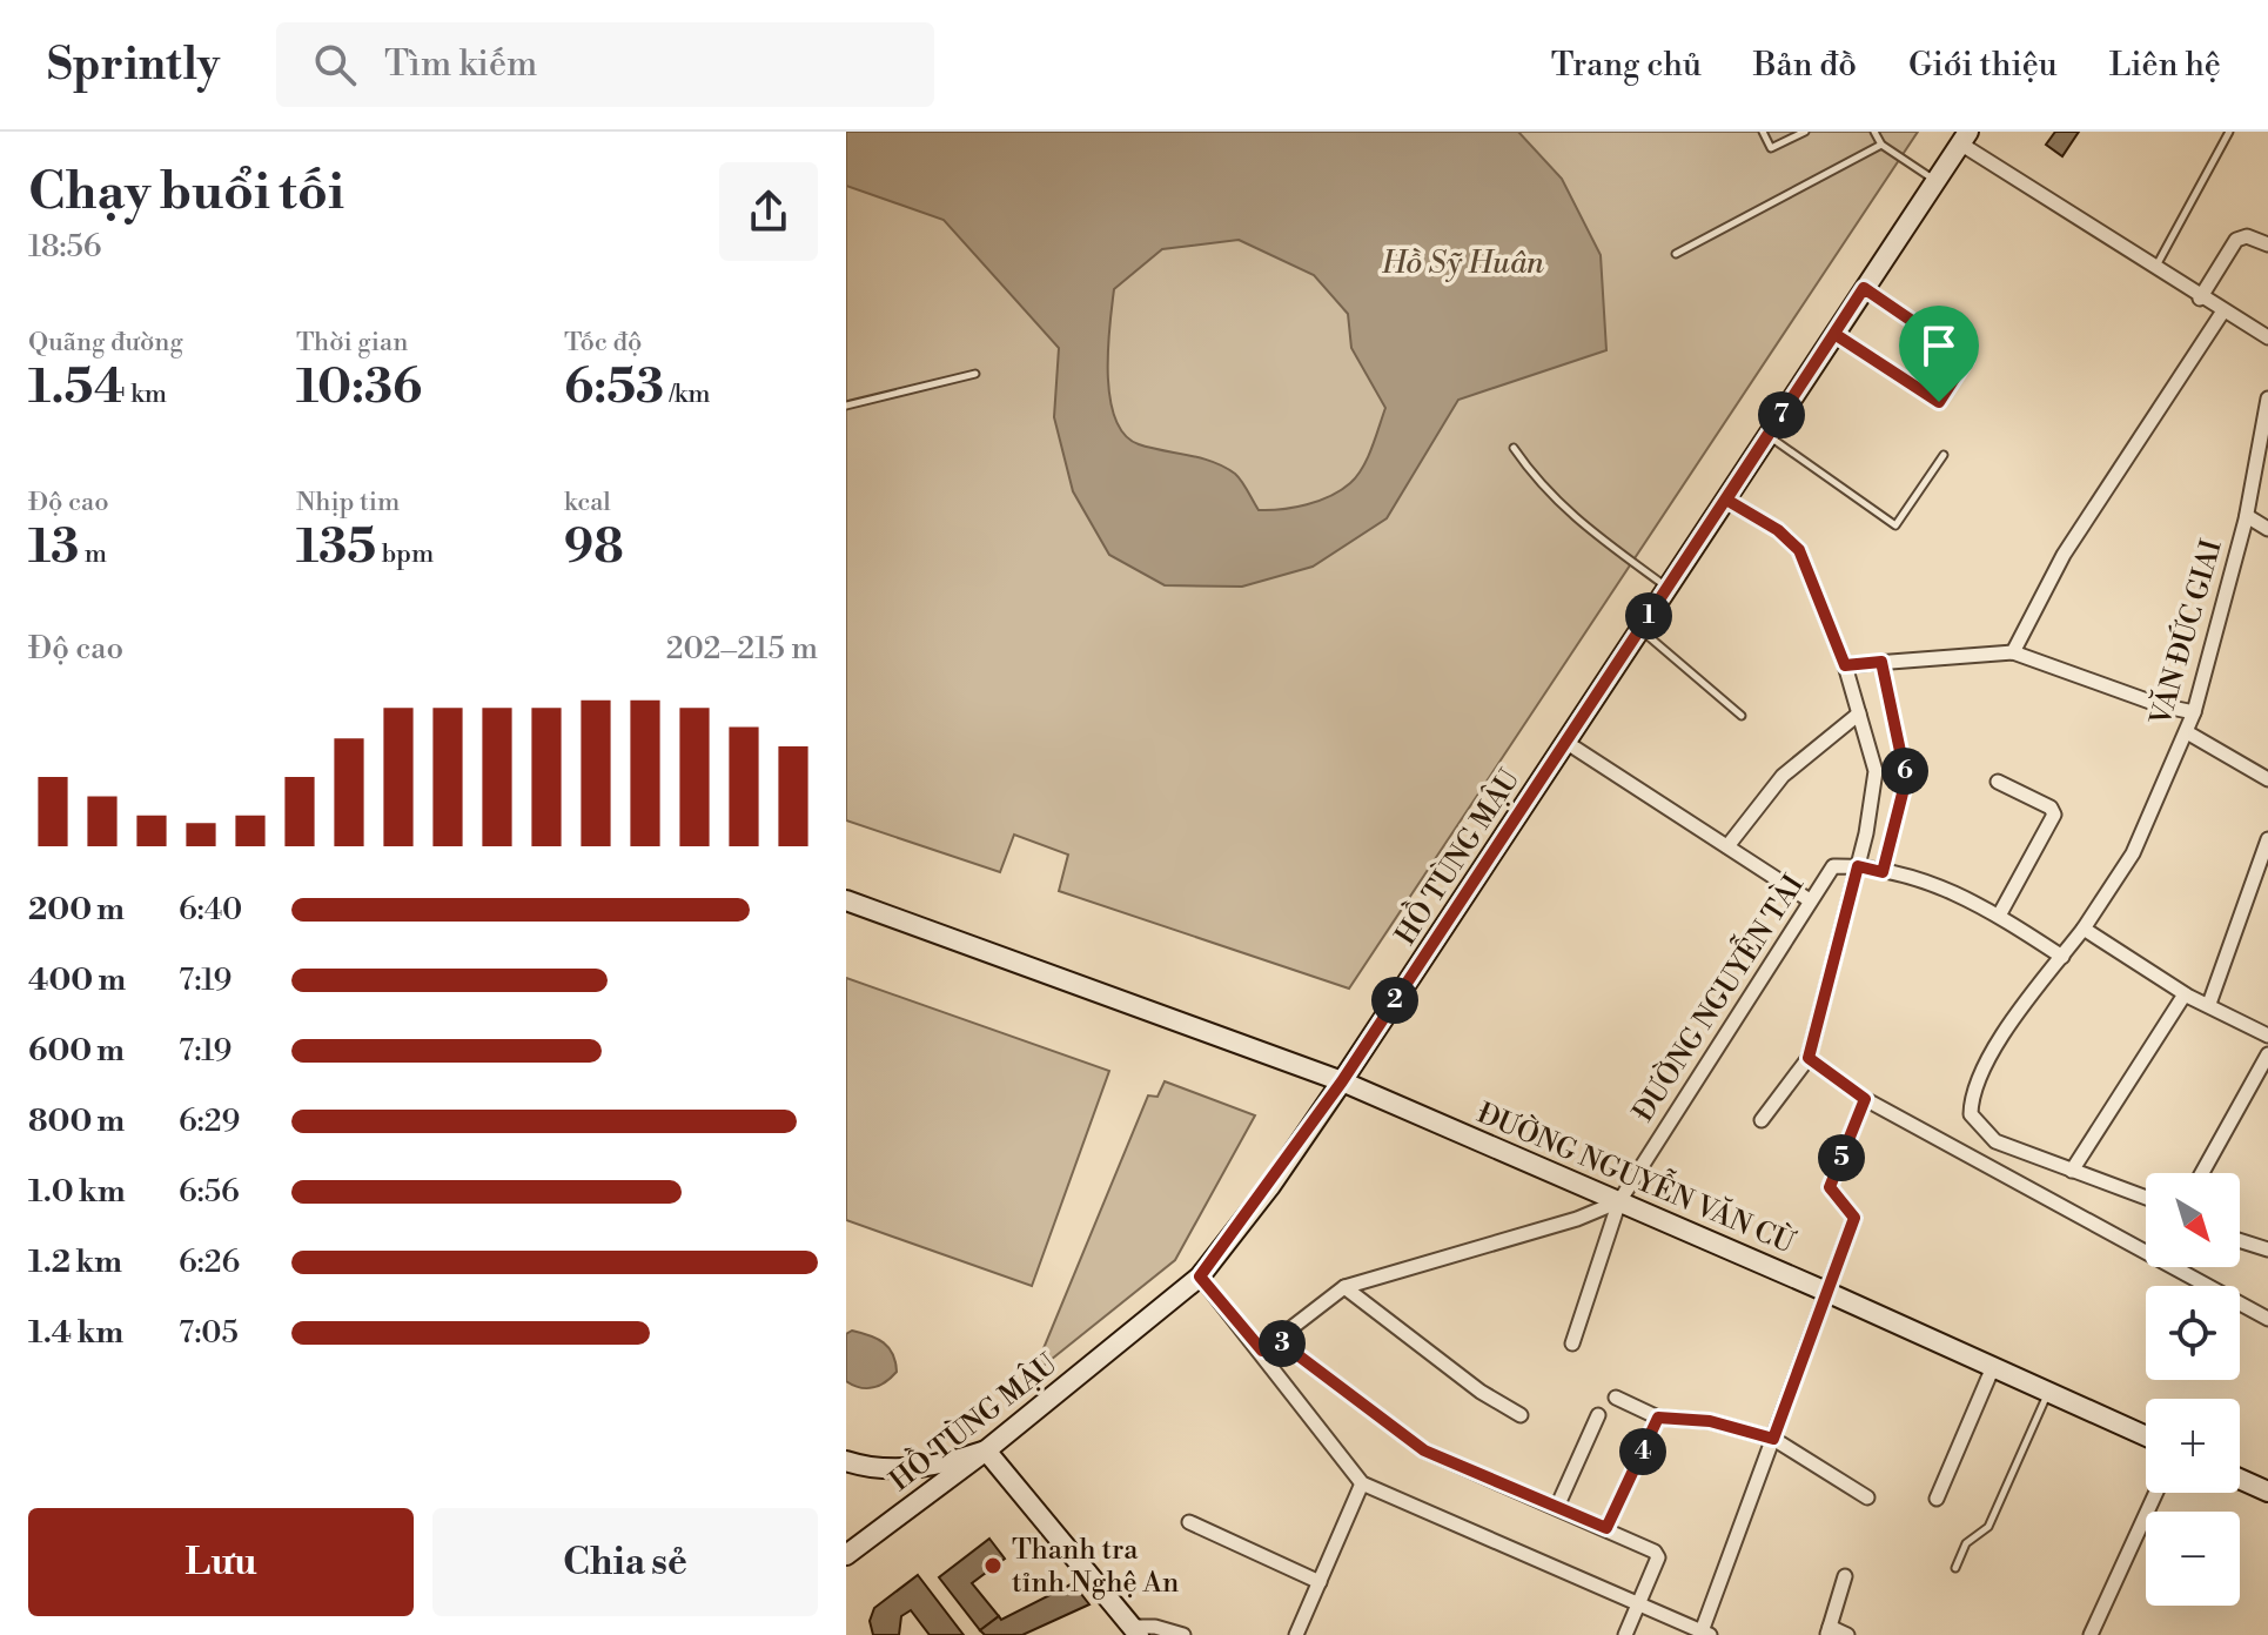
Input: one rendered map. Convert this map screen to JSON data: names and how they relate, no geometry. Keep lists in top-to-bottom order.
{
  "streets": {
    "main road": ["HỒ TÙNG MẬU", "ĐƯỜNG NGUYỄN VĂN CỪ"],
    "street": ["VĂN ĐỨC GIAI", "ĐƯỜNG NGUYỄN TÀI"]
  },
  "crossings": [
    ["HỒ TÙNG MẬU", "ĐƯỜNG NGUYỄN VĂN CỪ"],
    ["ĐƯỜNG NGUYỄN TÀI", "ĐƯỜNG NGUYỄN VĂN CỪ"]
  ],
  "water": ["Hồ Sỹ Huân"],
  "places": ["Thanh tra tỉnh Nghệ An"],
  "north": "bottom right",
  "page": {
    "header": "Sprintly",
    "search": "Tìm kiếm",
    "nav": [
      "Trang chủ",
      "Bản đồ",
      "Giới thiệu",
      "Liên hệ"
    ],
    "heading": ["Chạy buổi tối", "18:56"],
    "stats": [
      ["Quãng đường", "1.54 km"],
      ["Thời gian", "10:36"],
      ["Tốc độ", "6:53 /km"],
      ["Độ cao", "13 m"],
      ["Nhịp tim", "135 bpm"],
      ["kcal", "98"]
    ],
    "pins": [
      "7",
      "1",
      "6",
      "2",
      "5",
      "3",
      "4"
    ],
    "chart": ["Độ cao", "202–215 m"],
    "list": [
      {
        "name": "200 m",
        "note": "6:40"
      },
      {
        "name": "400 m",
        "note": "7:19"
      },
      {
        "name": "600 m",
        "note": "7:19"
      },
      {
        "name": "800 m",
        "note": "6:29"
      },
      {
        "name": "1.0 km",
        "note": "6:56"
      },
      {
        "name": "1.2 km",
        "note": "6:26"
      },
      {
        "name": "1.4 km",
        "note": "7:05"
      }
    ],
    "map_buttons": ["+", "−"],
    "buttons": ["Lưu", "Chia sẻ"]
  }
}
